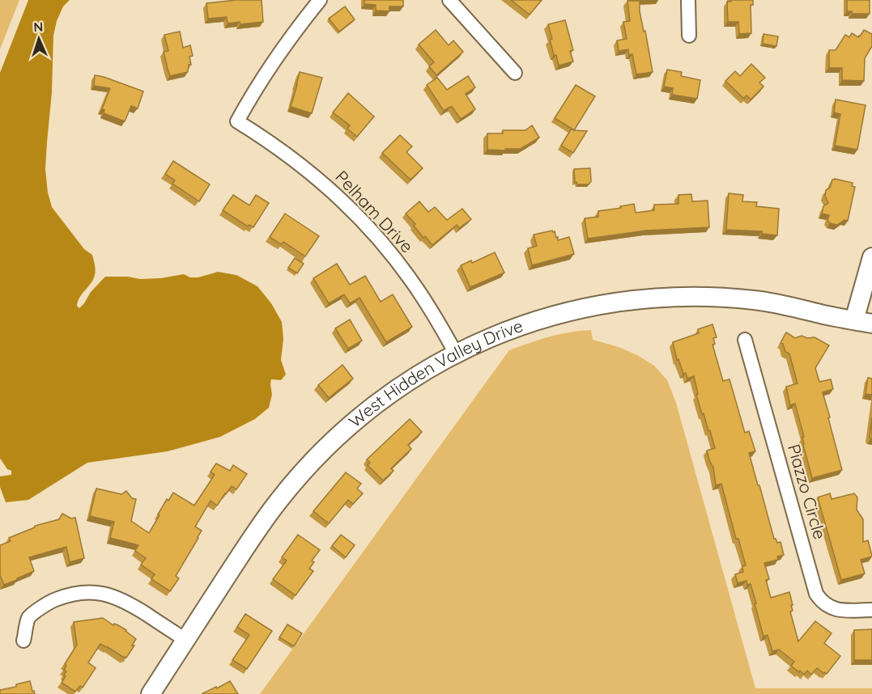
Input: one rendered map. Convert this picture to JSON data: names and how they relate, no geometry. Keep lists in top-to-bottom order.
{
  "streets": {
    "street": ["Pelham Drive", "West Hidden Valley Drive", "Piazzo Circle"]
  },
  "crossings": [
    ["Pelham Drive", "West Hidden Valley Drive"]
  ],
  "north": "top"
}
